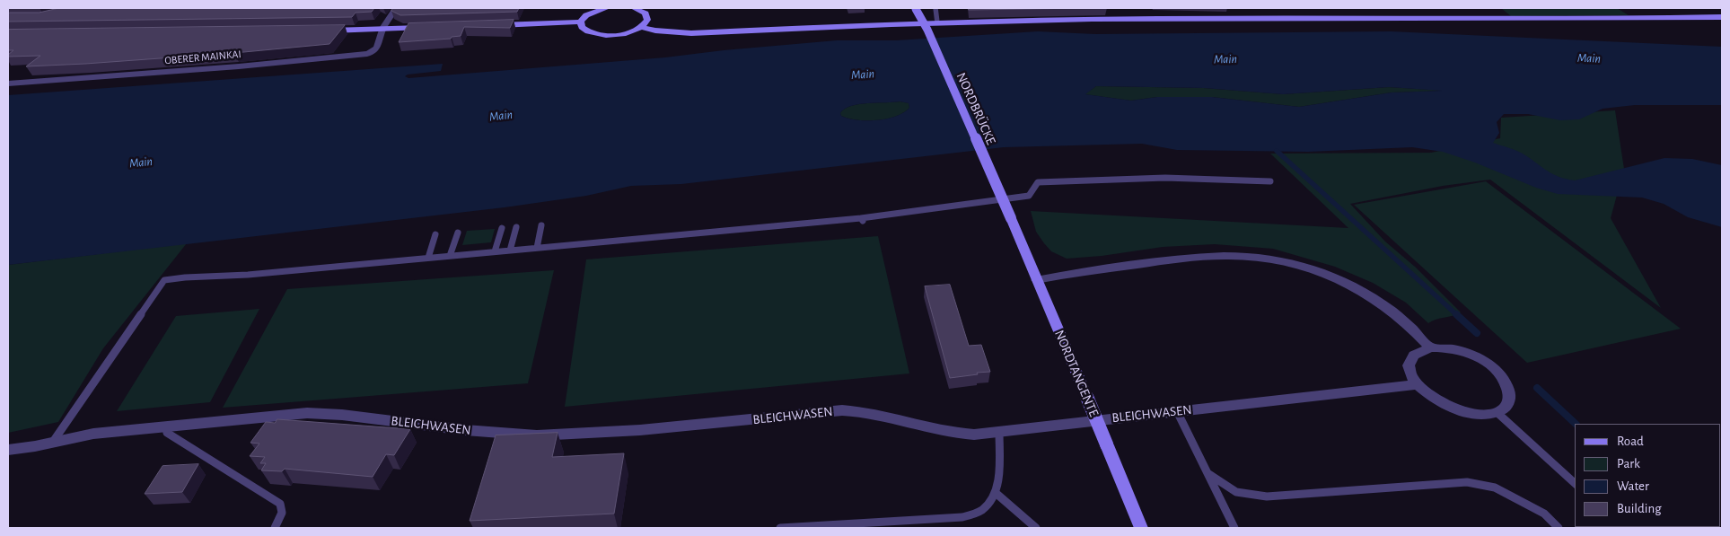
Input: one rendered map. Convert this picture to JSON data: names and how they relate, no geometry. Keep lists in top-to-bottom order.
{
  "streets": {
    "main road": ["NORDBRÜCKE", "NORDTANGENTE"],
    "street": ["OBERER MAINKAI", "BLEICHWASEN"]
  },
  "crossings": [
    ["NORDBRÜCKE", "NORDTANGENTE"]
  ],
  "water": ["Main"],
  "legend": [
    "Road",
    "Park",
    "Water",
    "Building"
  ]
}
